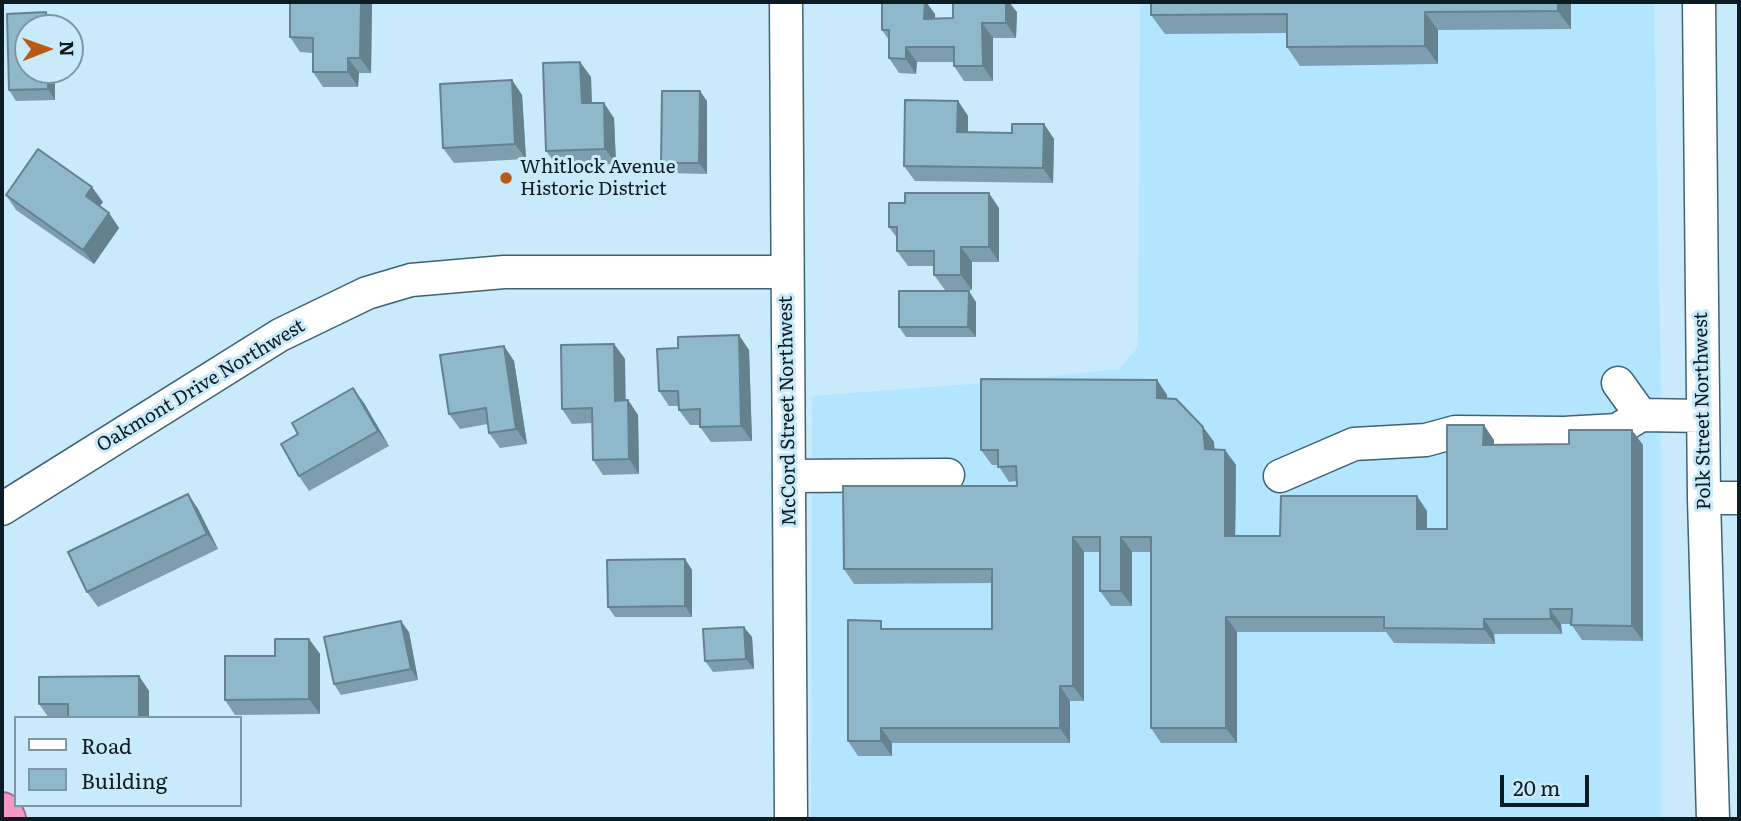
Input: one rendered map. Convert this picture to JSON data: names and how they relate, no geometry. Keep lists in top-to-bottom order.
{
  "streets": {
    "street": ["Oakmont Drive Northwest", "McCord Street Northwest", "Polk Street Northwest"]
  },
  "crossings": [
    ["Oakmont Drive Northwest", "McCord Street Northwest"]
  ],
  "places": ["Whitlock Avenue Historic District"],
  "legend": ["Road", "Building"],
  "scale_bar": "20 m",
  "north": "right"
}
